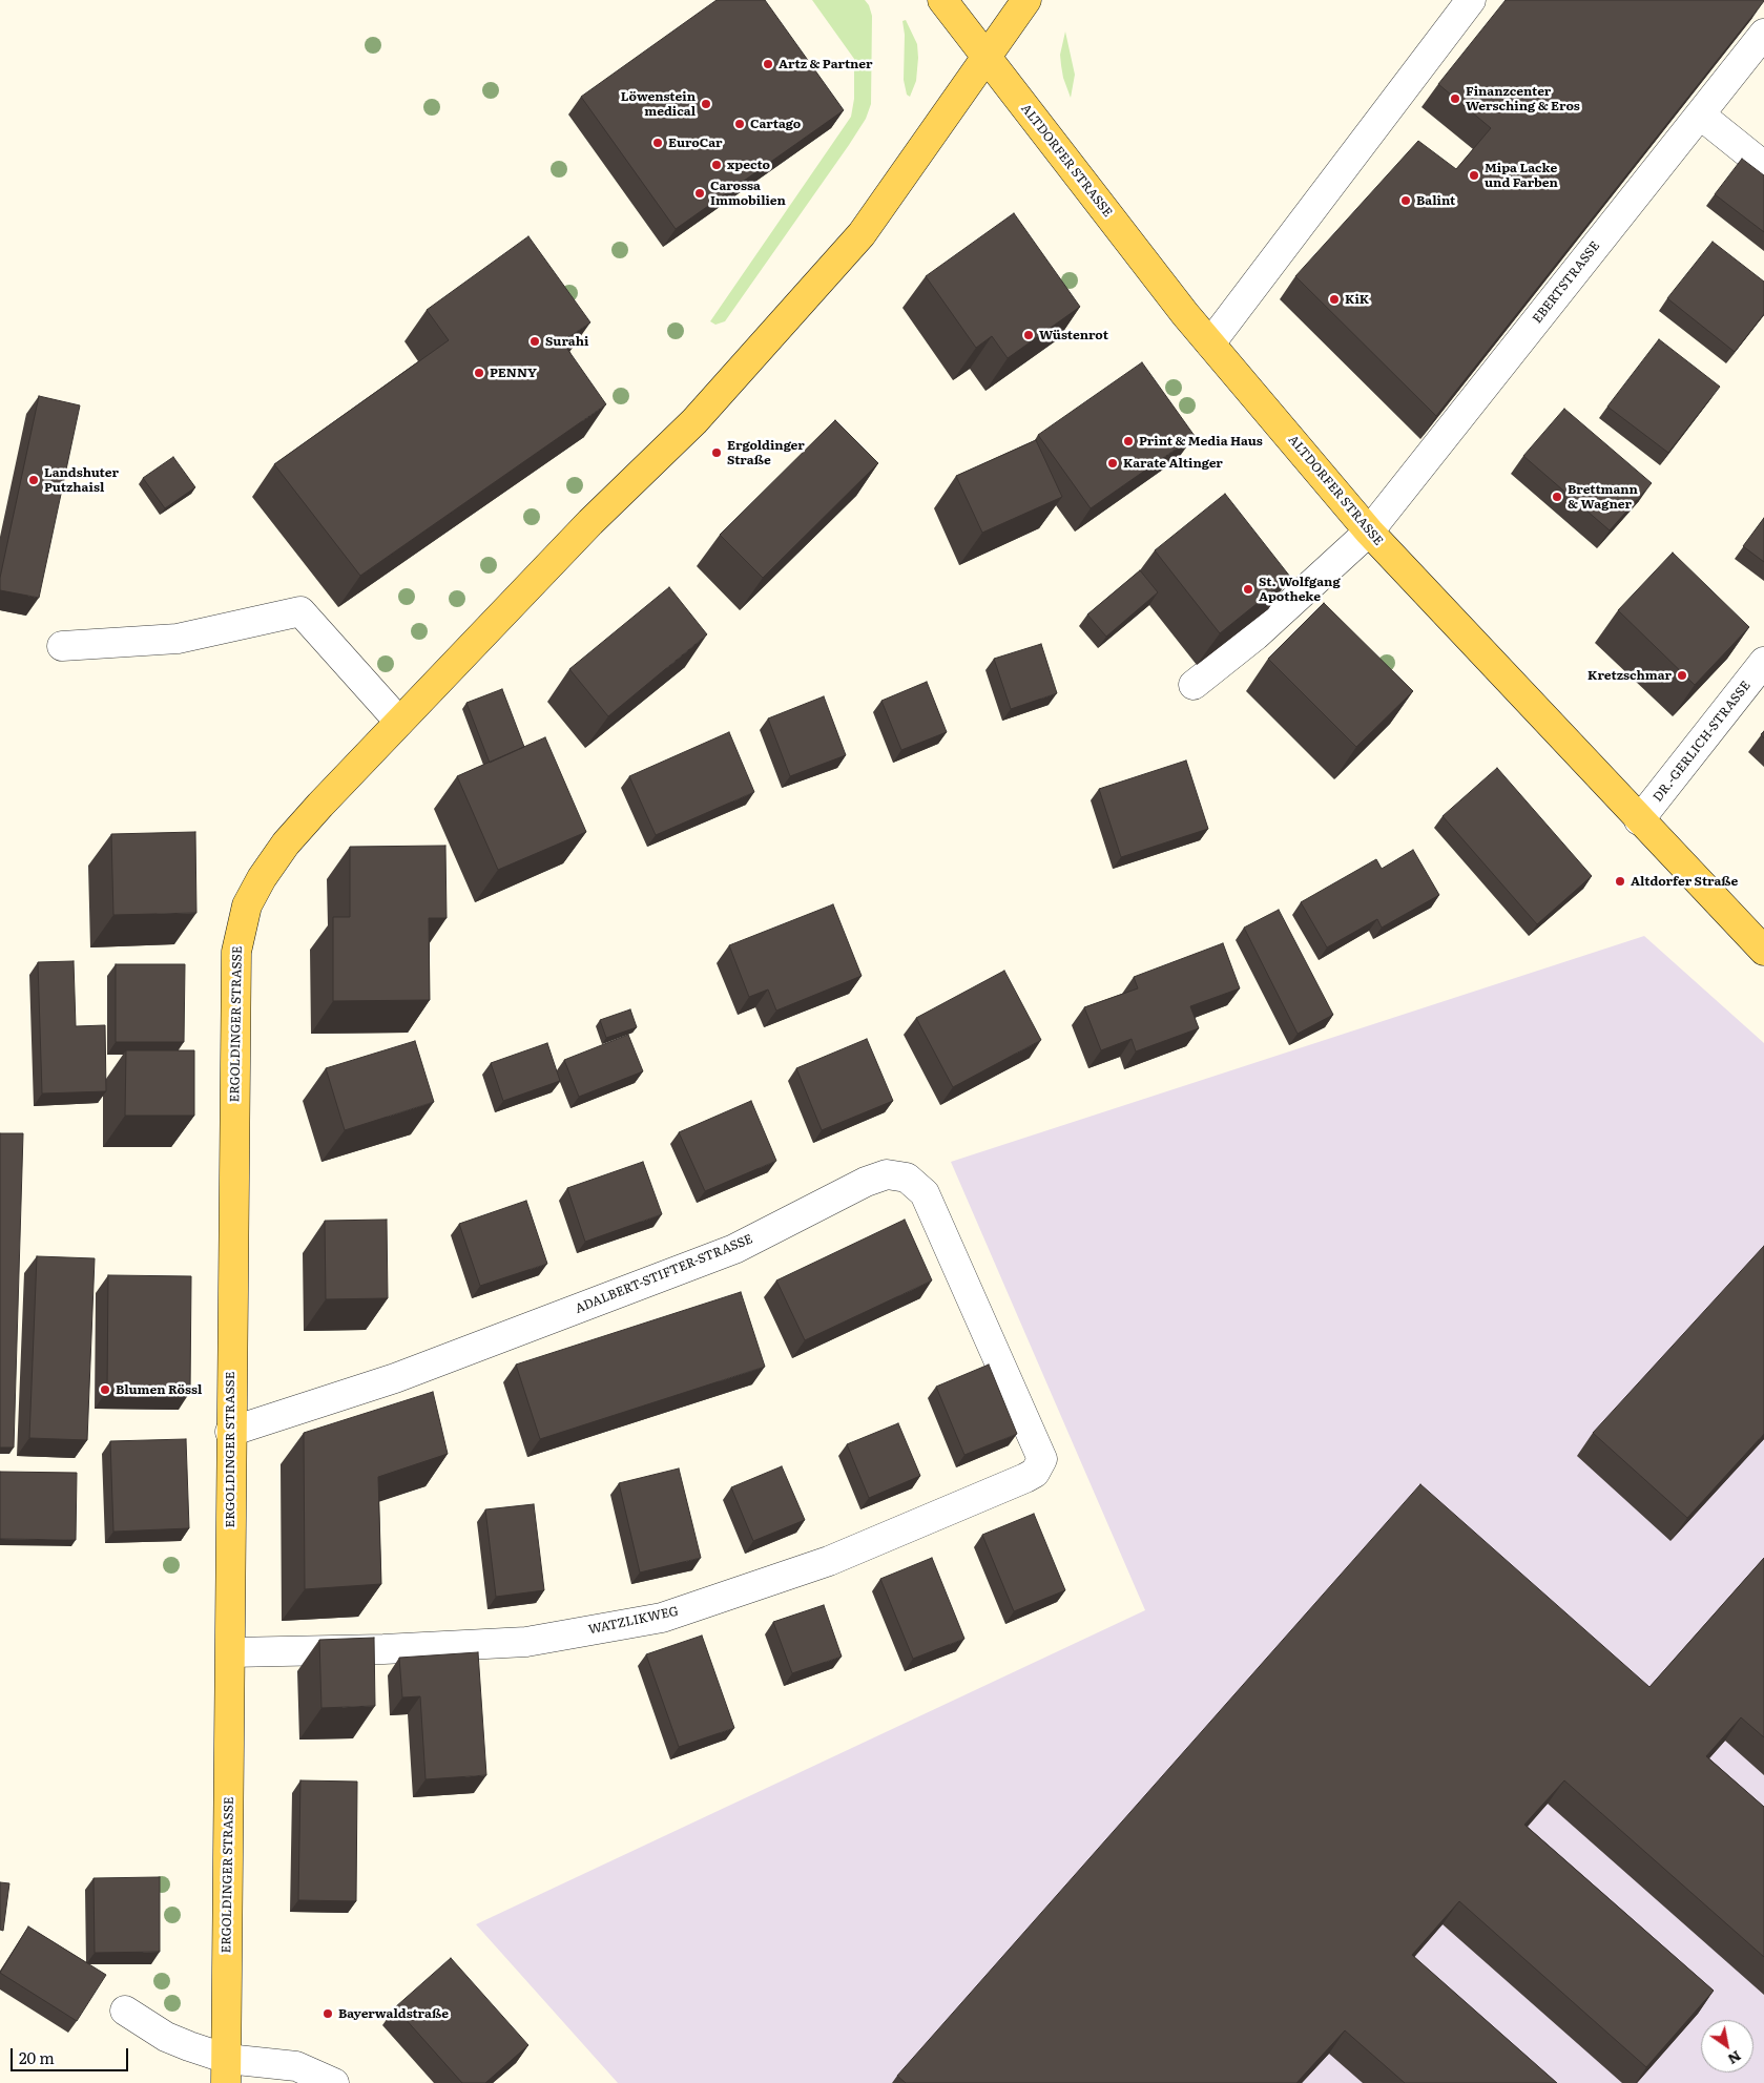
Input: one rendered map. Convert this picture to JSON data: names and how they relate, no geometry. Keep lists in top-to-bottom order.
{
  "streets": {
    "main road": ["ALTDORFER STRASSE", "ERGOLDINGER STRASSE"],
    "street": [
      "EBERTSTRASSE",
      "DR.-GERLICH-STRASSE",
      "ADALBERT-STIFTER-STRASSE",
      "WATZLIKWEG"
    ]
  },
  "crossings": [
    ["ALTDORFER STRASSE", "EBERTSTRASSE"],
    ["ALTDORFER STRASSE", "DR.-GERLICH-STRASSE"],
    ["ALTDORFER STRASSE", "ERGOLDINGER STRASSE"],
    ["ERGOLDINGER STRASSE", "ADALBERT-STIFTER-STRASSE"],
    ["ERGOLDINGER STRASSE", "WATZLIKWEG"],
    ["ADALBERT-STIFTER-STRASSE", "WATZLIKWEG"]
  ],
  "places": [
    "Artz & Partner",
    "Finanzcenter Wersching & Eros",
    "Löwenstein medical",
    "Cartago",
    "EuroCar",
    "xpecto",
    "Mipa Lacke und Farben",
    "Carossa Immobilien",
    "Balint",
    "KiK",
    "Wüstenrot",
    "Surahi",
    "PENNY",
    "Print & Media Haus",
    "Ergoldinger Straße",
    "Karate Altinger",
    "Landshuter Putzhaisl",
    "Brettmann & Wagner",
    "St. Wolfgang Apotheke",
    "Kretzschmar",
    "Altdorfer Straße",
    "Blumen Rössl",
    "Bayerwaldstraße"
  ],
  "scale_bar": "20 m",
  "north": "bottom right"
}
